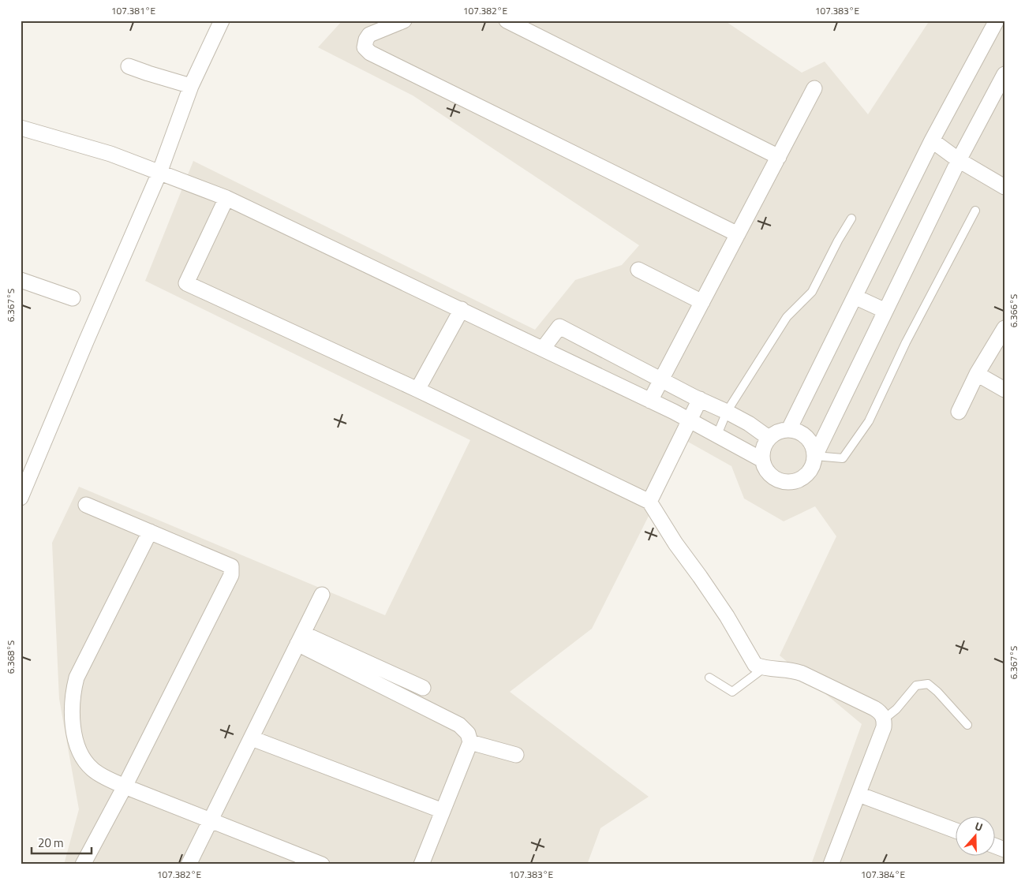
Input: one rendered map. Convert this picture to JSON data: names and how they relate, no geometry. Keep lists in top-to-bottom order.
{
  "scale_bar": "20 m",
  "north": "top",
  "coordinates": [
    "107.381°E",
    "107.382°E",
    "107.383°E",
    "6.367°S",
    "6.366°S",
    "6.368°S",
    "107.384°E"
  ]
}
